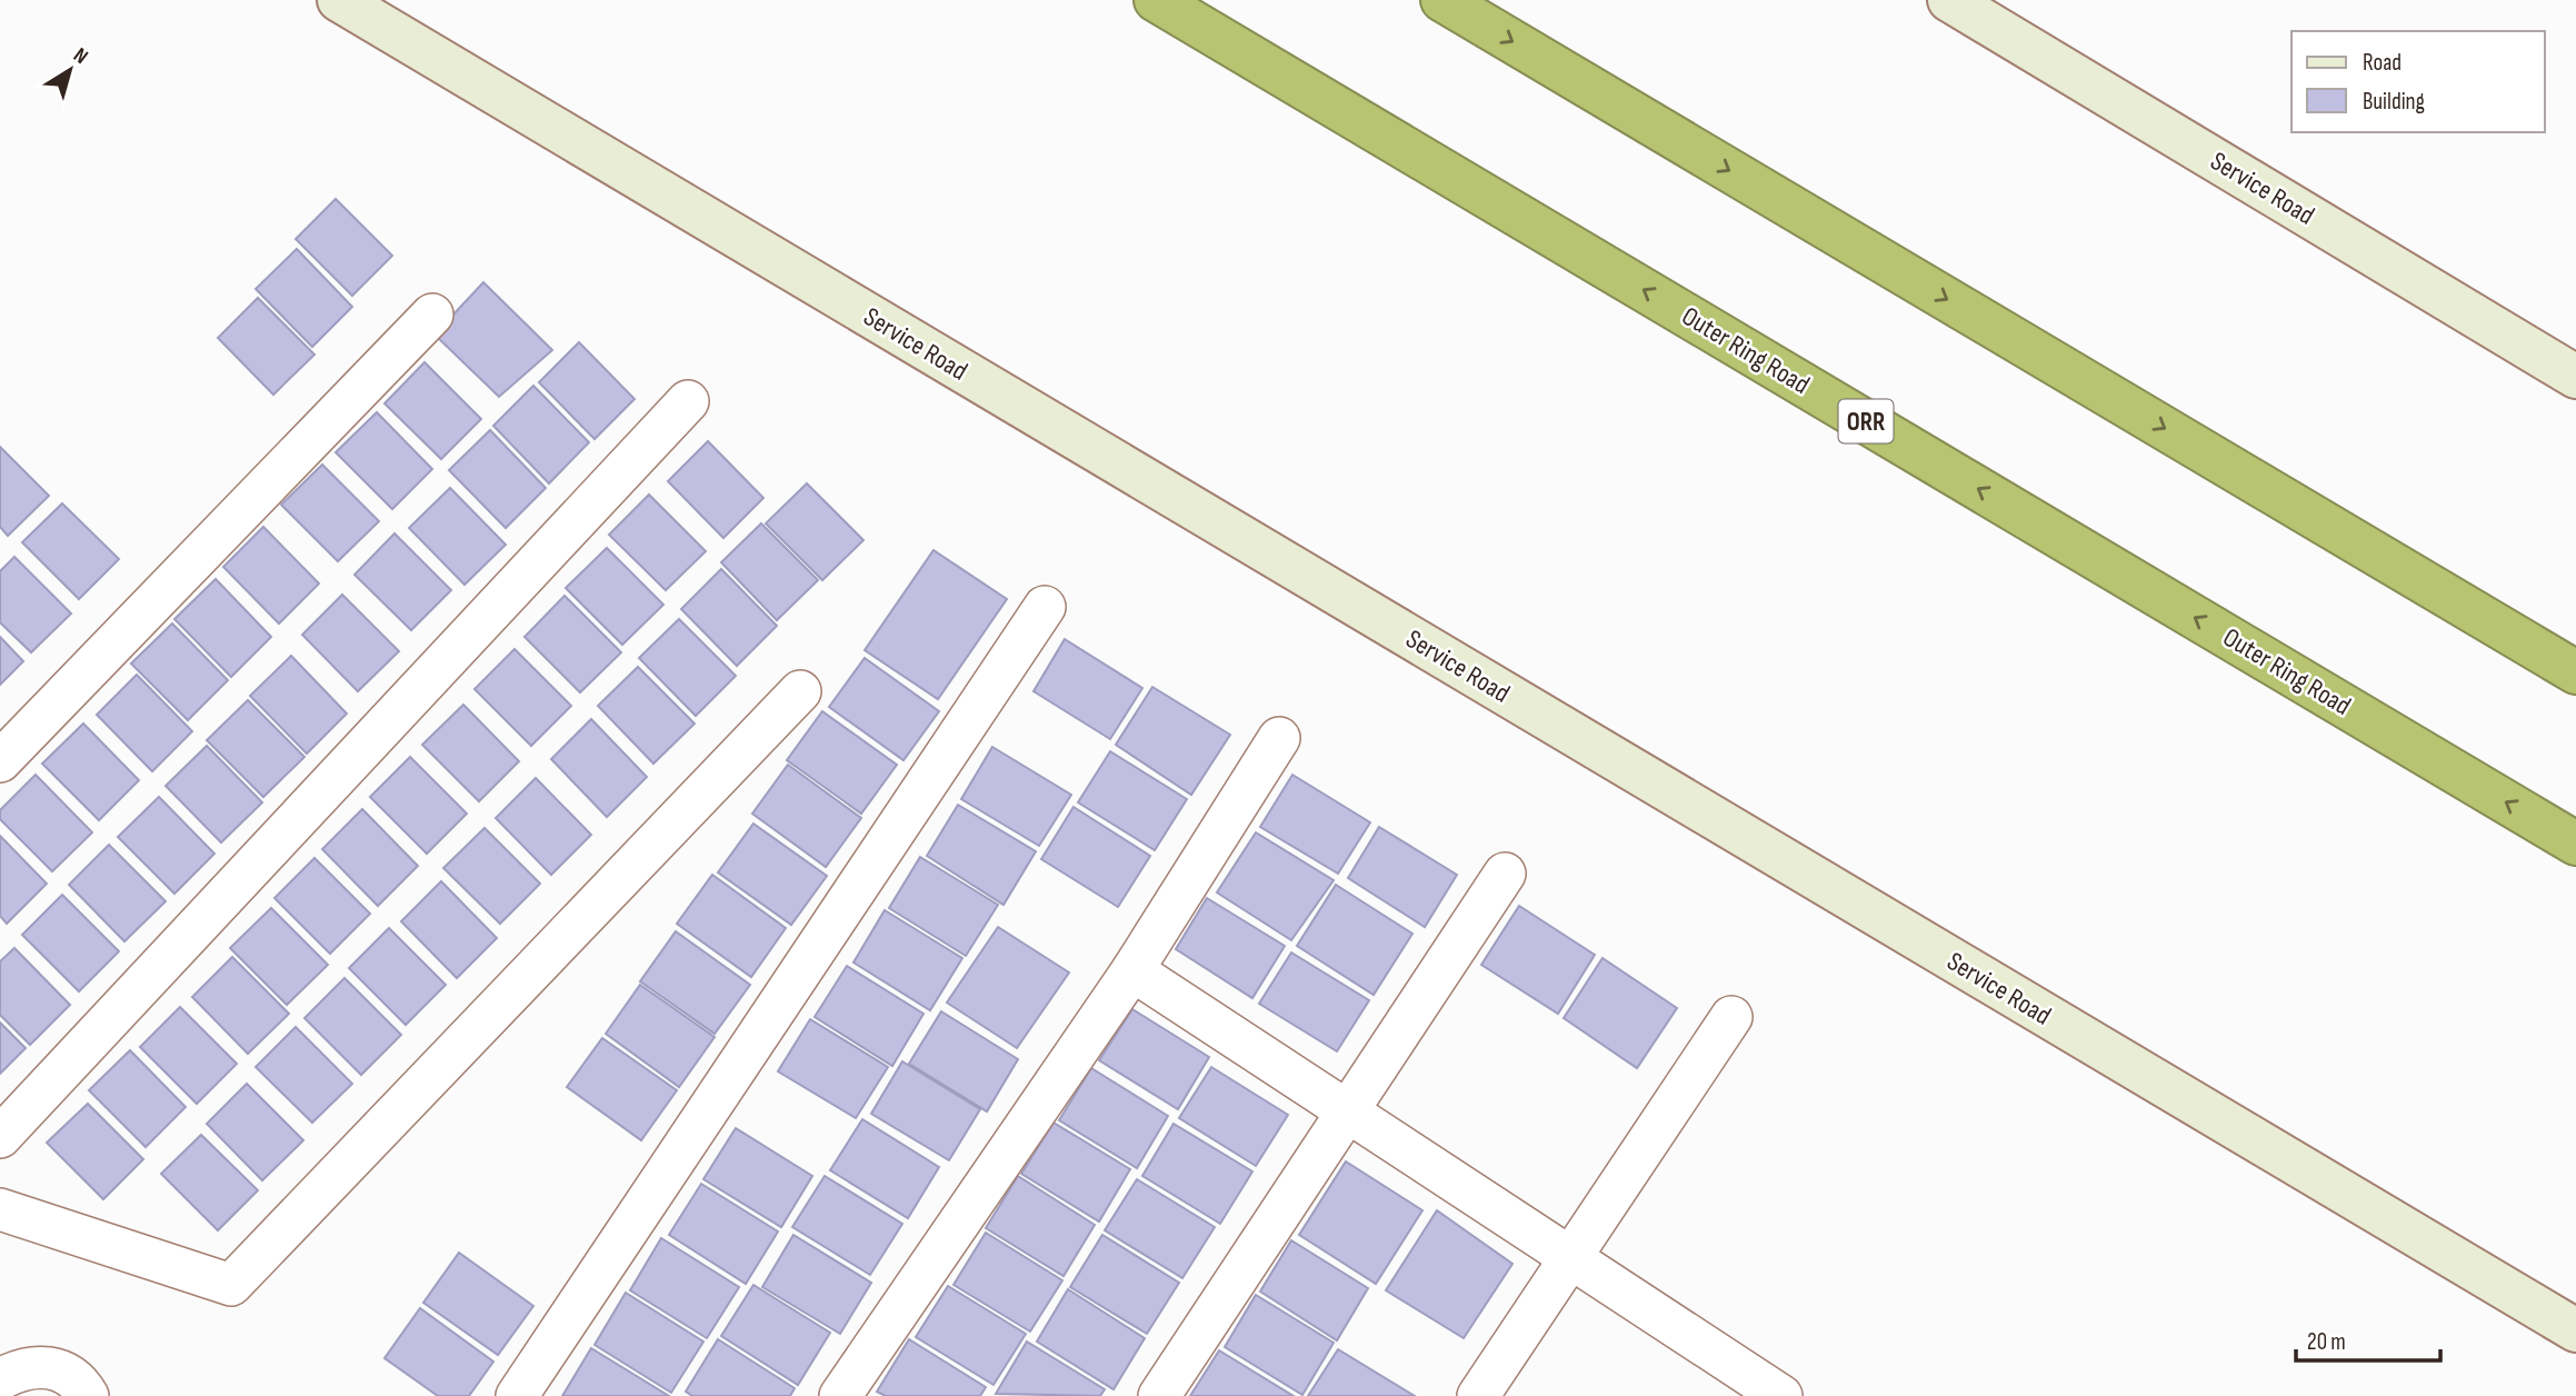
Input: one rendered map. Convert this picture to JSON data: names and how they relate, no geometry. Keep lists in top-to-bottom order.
{
  "streets": {
    "highway": ["Outer Ring Road", "ORR"],
    "main road": ["Service Road"]
  },
  "legend": ["Road", "Building"],
  "scale_bar": "20 m",
  "north": "top right"
}
